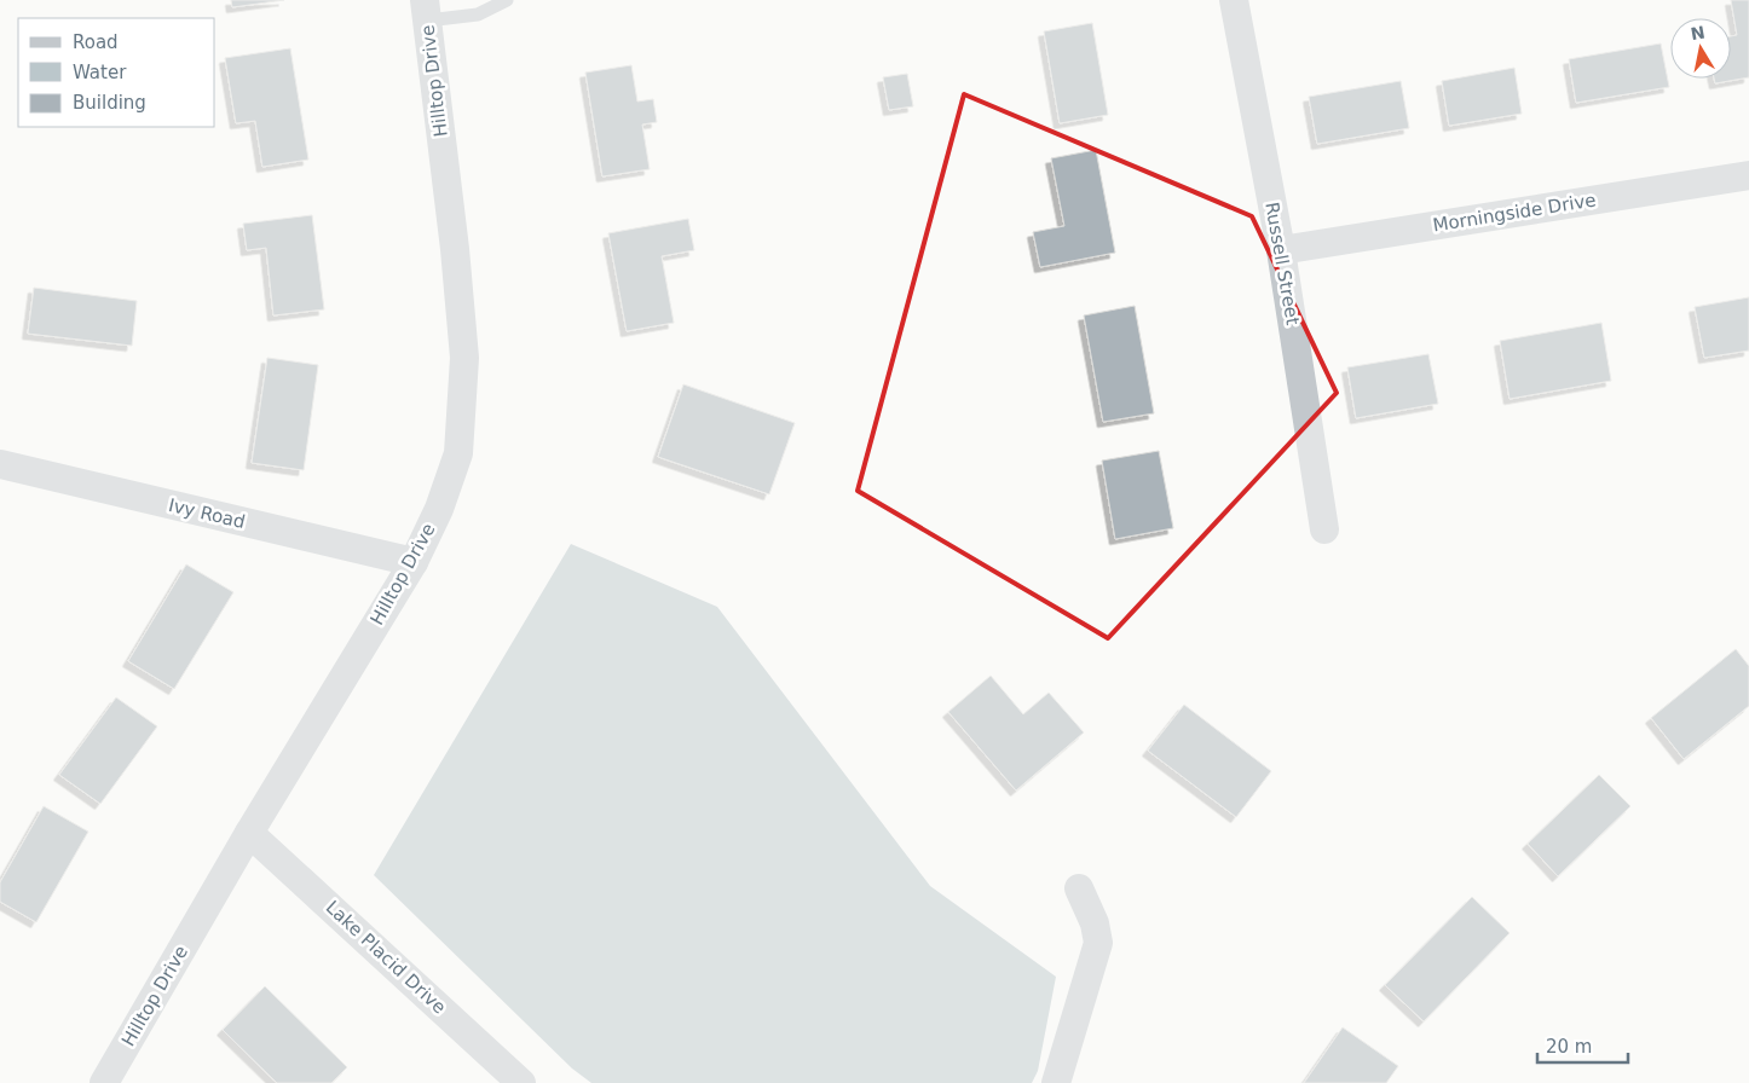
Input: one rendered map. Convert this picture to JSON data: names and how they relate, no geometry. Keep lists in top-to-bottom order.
{
  "streets": {
    "street": [
      "Hilltop Drive",
      "Morningside Drive",
      "Russell Street",
      "Ivy Road",
      "Lake Placid Drive"
    ]
  },
  "crossings": [
    ["Hilltop Drive", "Ivy Road"],
    ["Hilltop Drive", "Lake Placid Drive"],
    ["Morningside Drive", "Russell Street"]
  ],
  "legend": ["Road", "Water", "Building"],
  "scale_bar": "20 m",
  "north": "top"
}
